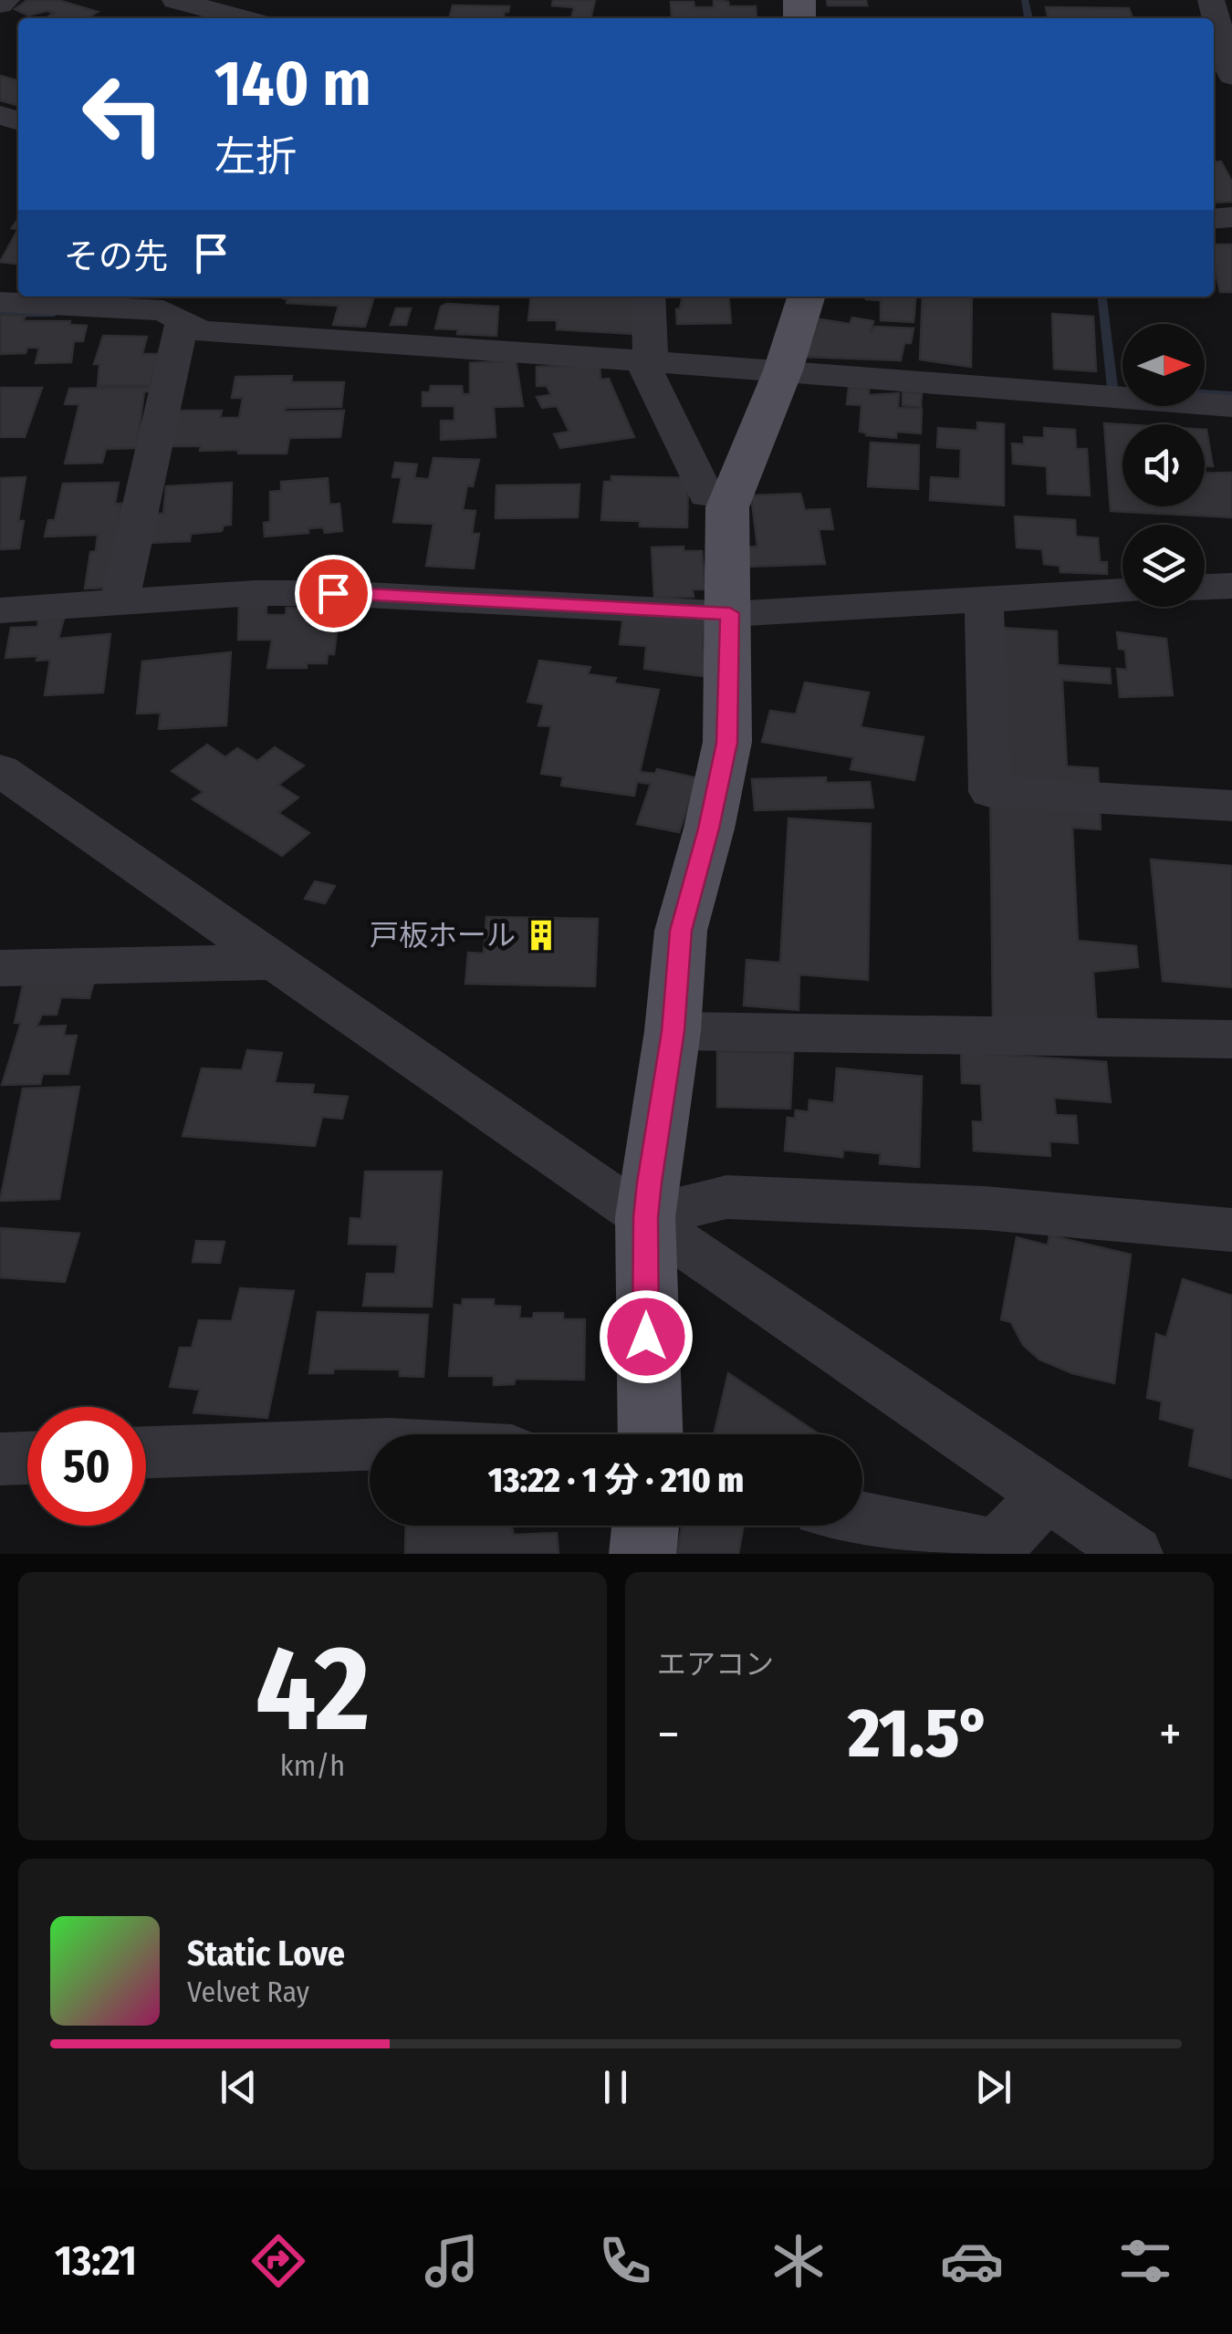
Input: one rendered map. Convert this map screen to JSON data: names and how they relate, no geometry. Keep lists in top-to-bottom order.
{
  "places": {
    "building": ["戸板ホール"]
  },
  "north": "right",
  "page": {
    "turn": ["140 m", "左折"],
    "then": "その先",
    "limit": "50",
    "trip": "13:22 · 1 分 · 210 m",
    "tile": [
      ["42", "km/h"],
      "エアコン"
    ],
    "heat": ["−", "21.5°", "+"],
    "song": ["Static Love", "Velvet Ray"],
    "tabs": "13:21"
  }
}
